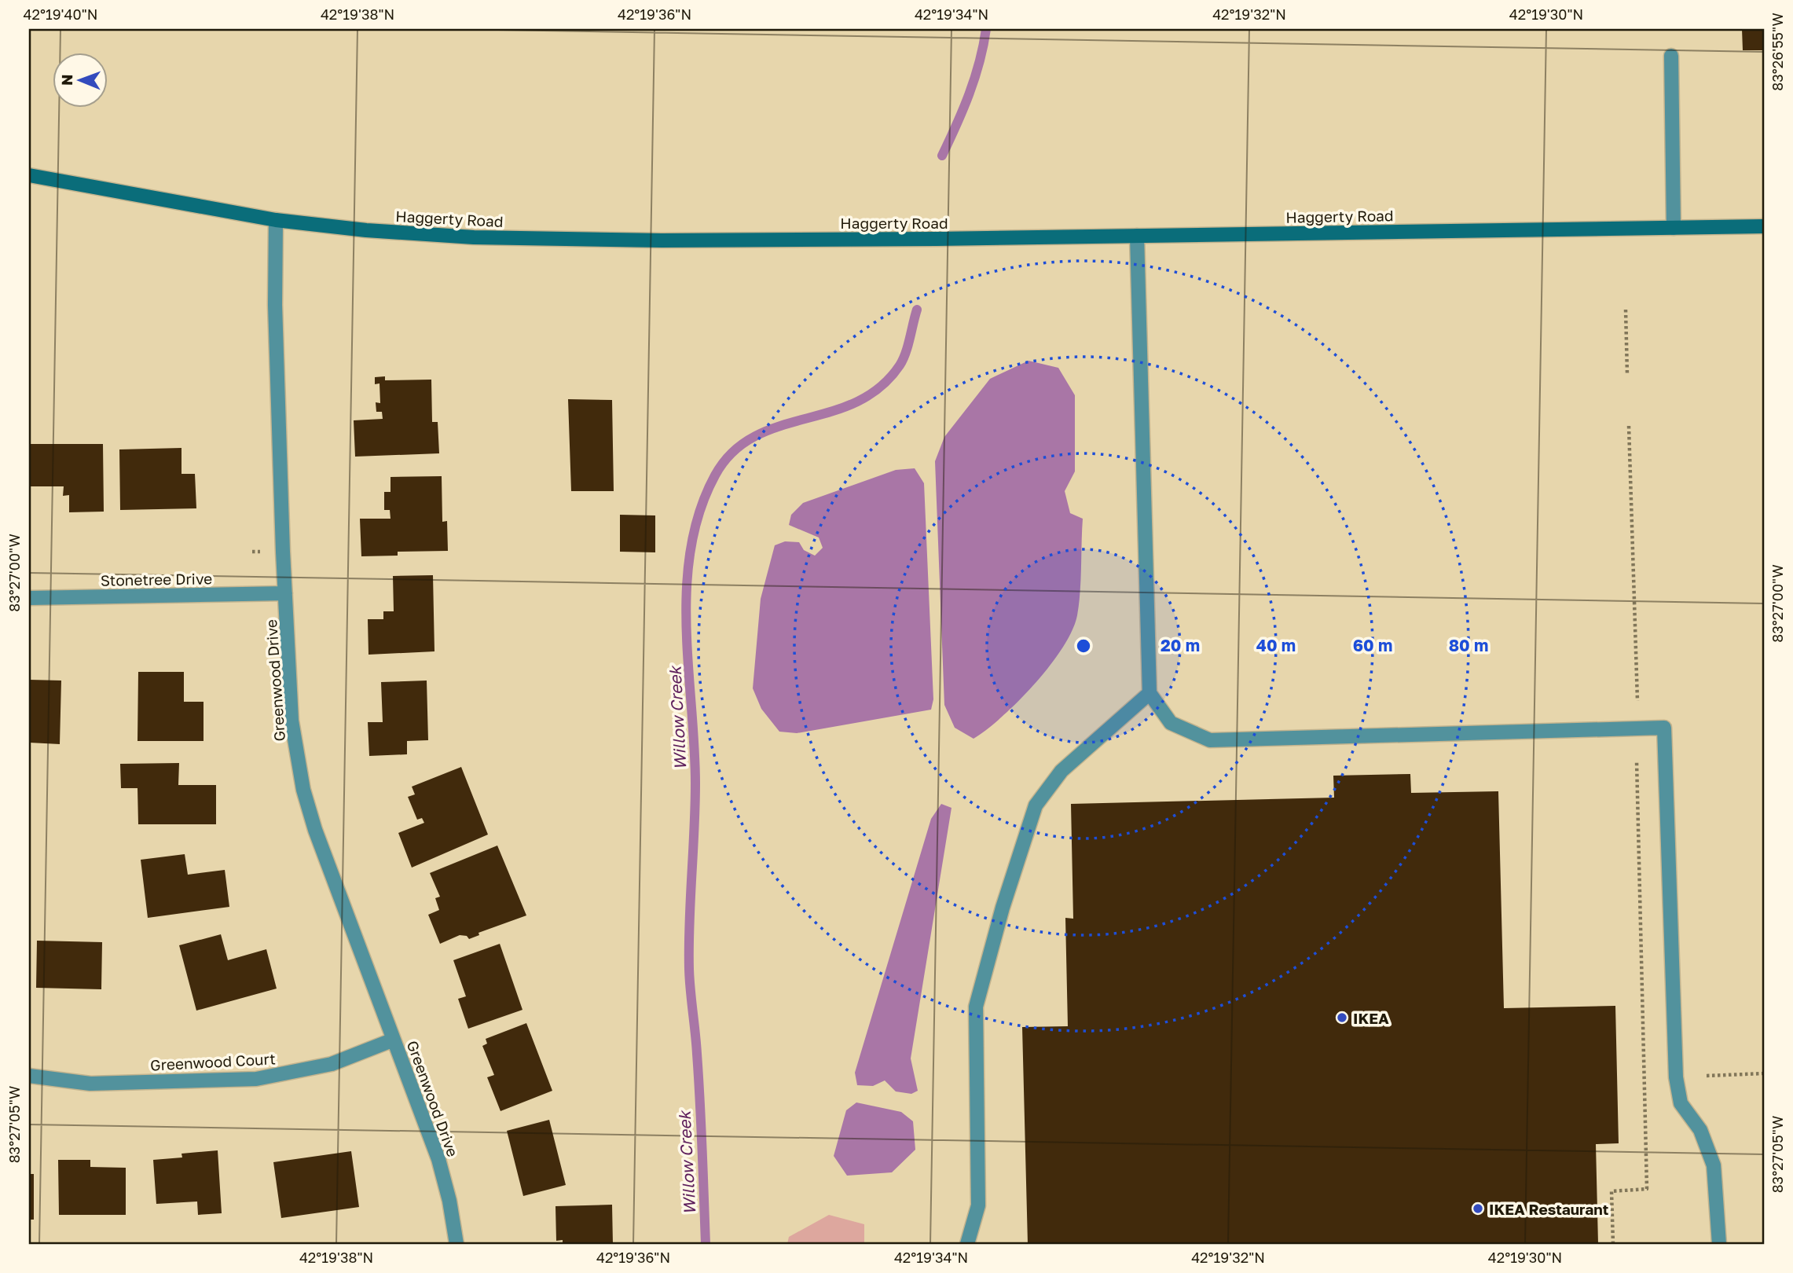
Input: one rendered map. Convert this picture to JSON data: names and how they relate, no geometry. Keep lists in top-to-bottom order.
{
  "streets": {
    "main road": ["Haggerty Road"],
    "street": ["Stonetree Drive", "Greenwood Drive", "Greenwood Court"]
  },
  "crossings": [
    ["Haggerty Road", "Greenwood Drive"],
    ["Stonetree Drive", "Greenwood Drive"],
    ["Greenwood Drive", "Greenwood Court"]
  ],
  "water": ["Willow Creek"],
  "places": ["IKEA", "IKEA Restaurant"],
  "north": "left",
  "coordinates": [
    "42°19'40\"N",
    "42°19'38\"N",
    "42°19'36\"N",
    "42°19'34\"N",
    "42°19'32\"N",
    "42°19'30\"N",
    "83°26'55\"W",
    "83°27'00\"W",
    "83°27'05\"W"
  ],
  "rings": [
    "20 m",
    "40 m",
    "60 m",
    "80 m"
  ]
}
